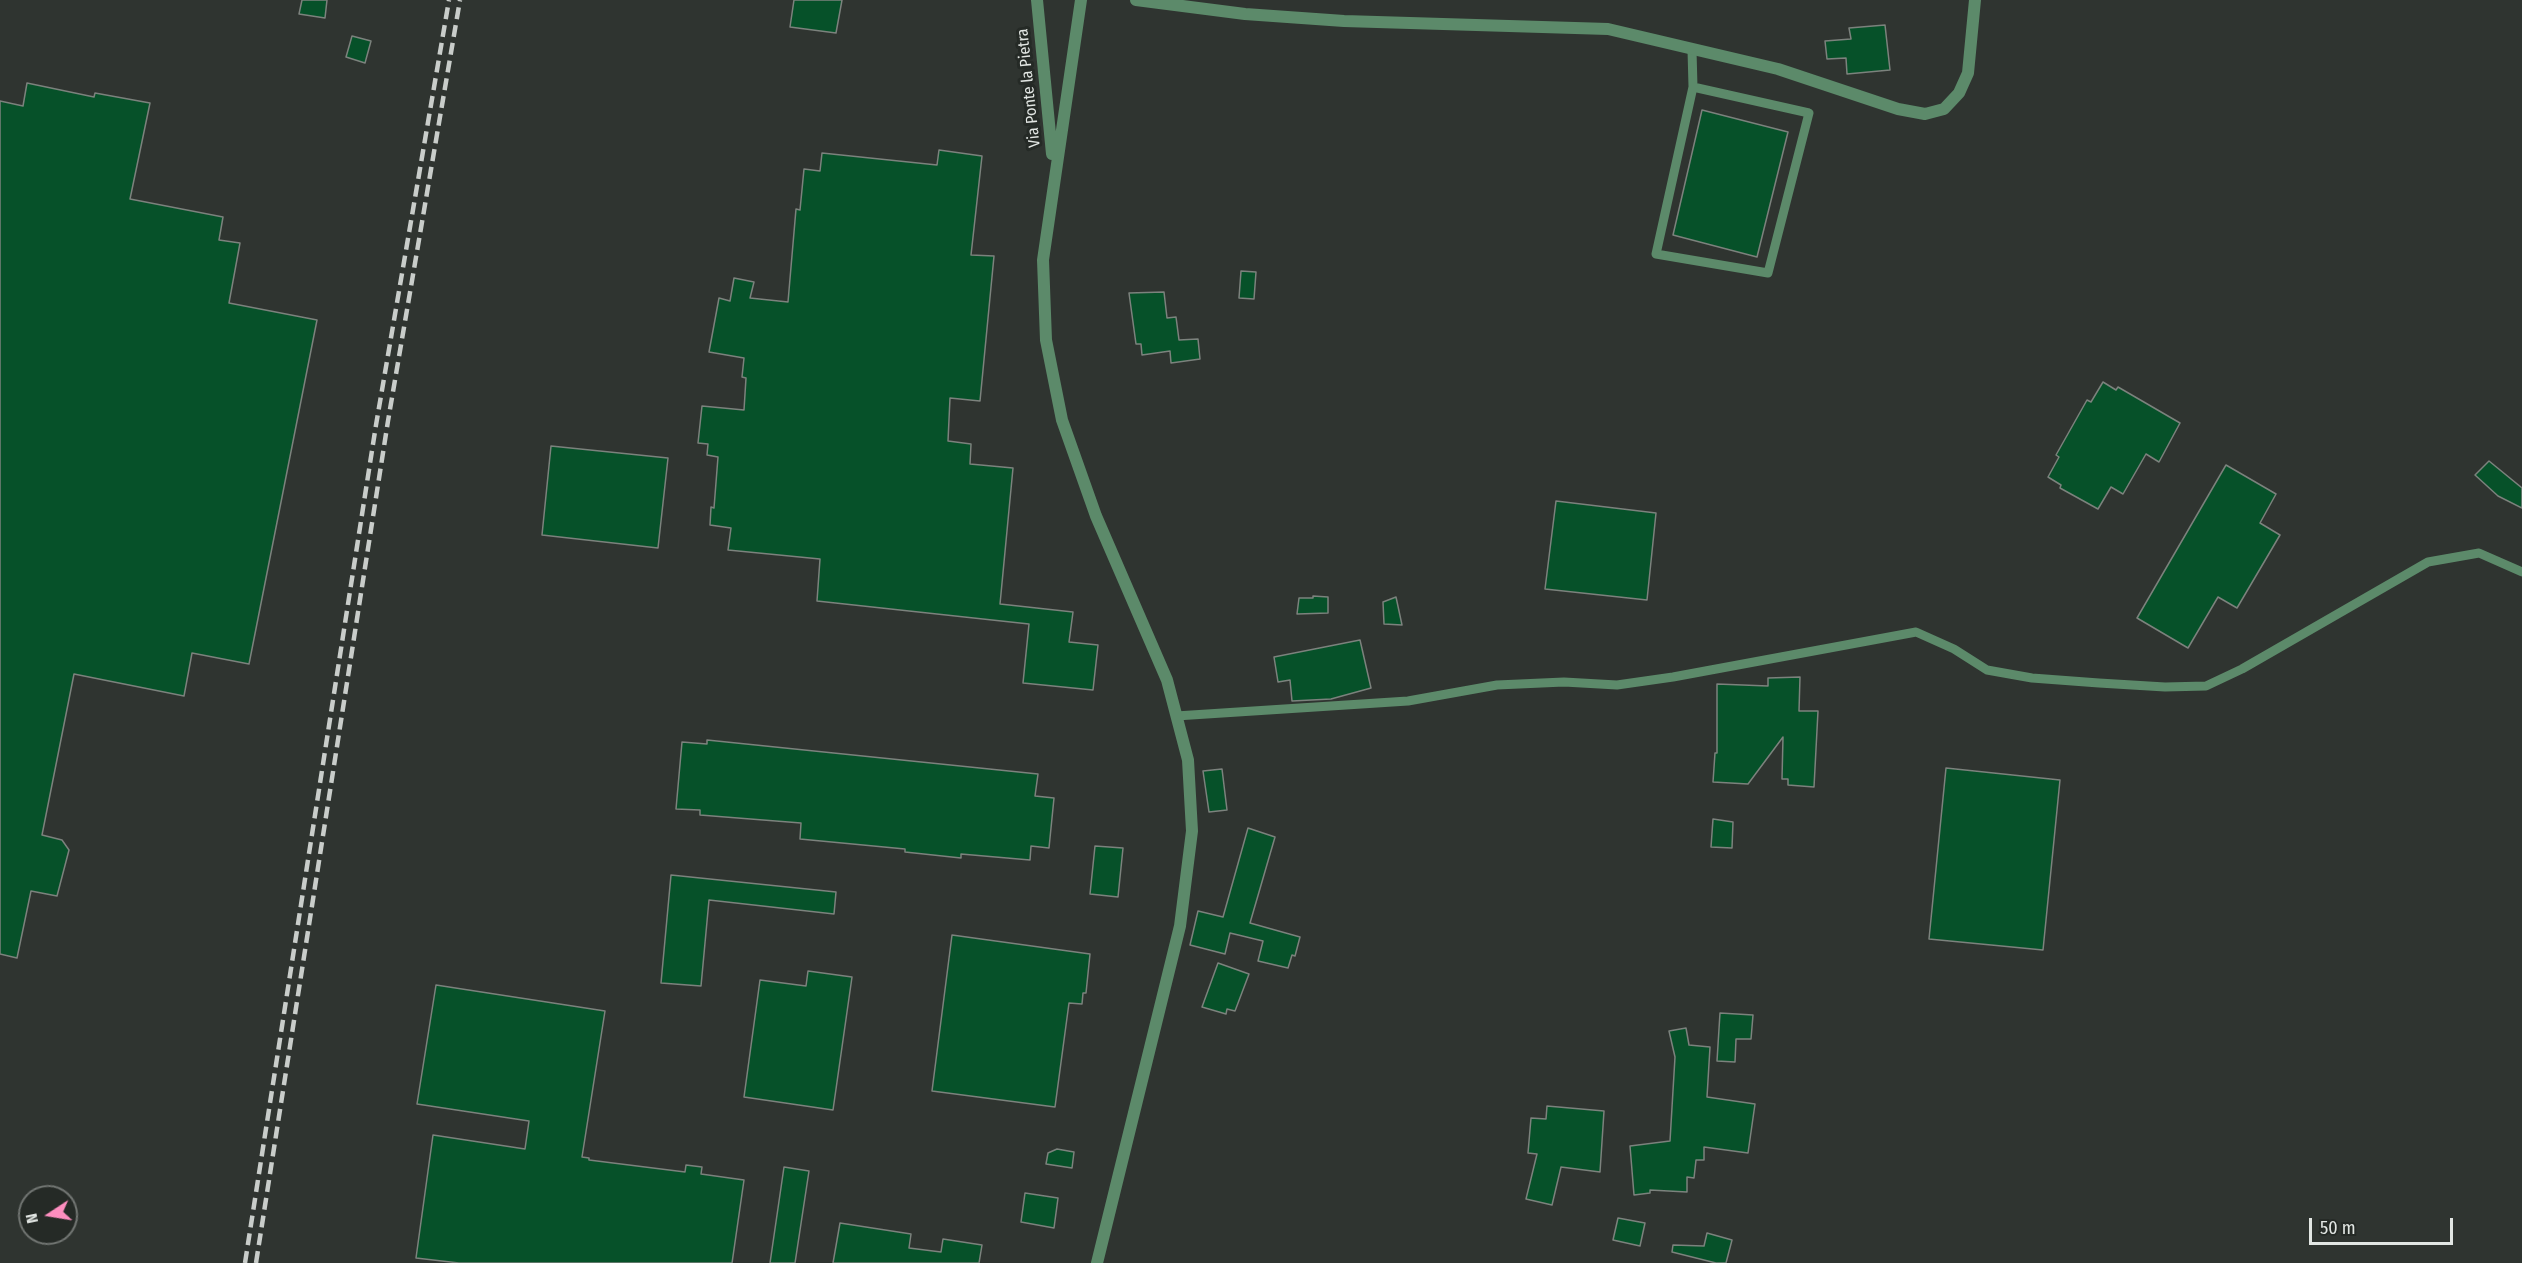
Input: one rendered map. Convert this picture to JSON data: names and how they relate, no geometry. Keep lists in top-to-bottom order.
{
  "streets": {
    "street": ["Via Ponte la Pietra"]
  },
  "scale_bar": "50 m",
  "north": "left"
}
